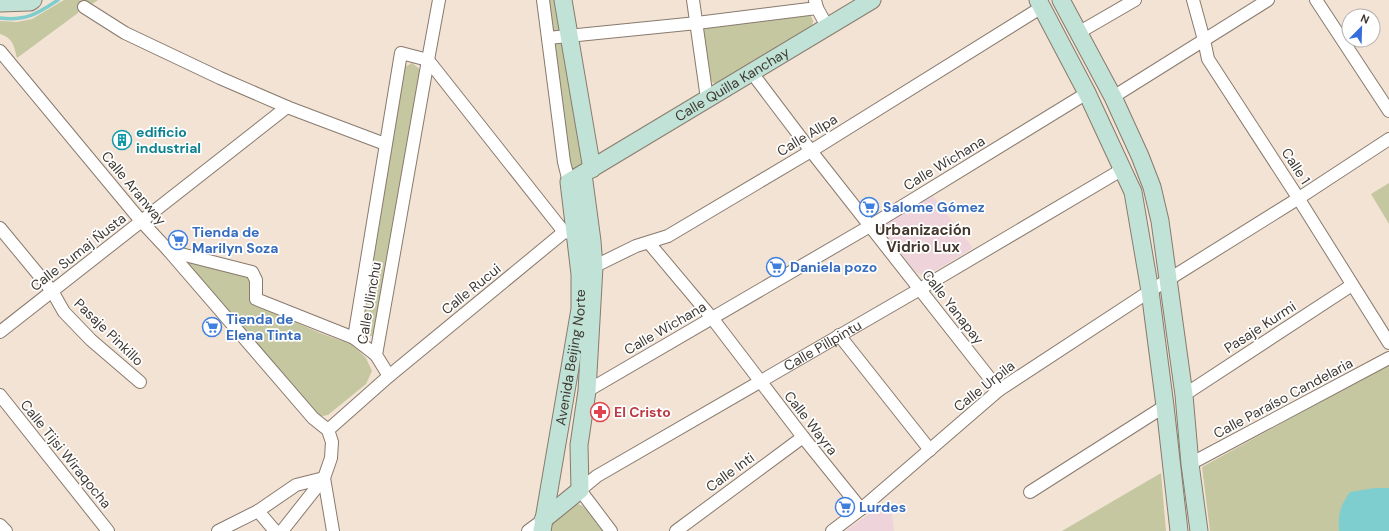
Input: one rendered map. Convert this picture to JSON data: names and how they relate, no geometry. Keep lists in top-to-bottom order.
{
  "streets": {
    "street": [
      "Calle Quilla Kanchay",
      "Calle Allpa",
      "Calle Wichana",
      "Calle 1",
      "Calle Aranway",
      "Calle Sumaj Ñusta",
      "Calle Rucui",
      "Calle Ulinchu",
      "Calle Yanapay",
      "Pasaje Kurmi",
      "Pasaje Pinkillo",
      "Calle Pillpintu",
      "Avenida Beijing Norte",
      "Calle Urpila",
      "Calle Paraíso Candelaria",
      "Calle Wayra",
      "Calle Tijsi Wiraqocha",
      "Calle Inti"
    ]
  },
  "crossings": [
    ["Calle Quilla Kanchay", "Calle Yanapay"],
    ["Calle Quilla Kanchay", "Avenida Beijing Norte"],
    ["Calle Allpa", "Calle Yanapay"],
    ["Calle Allpa", "Avenida Beijing Norte"],
    ["Calle Allpa", "Calle Wayra"],
    ["Calle Wichana", "Calle Yanapay"],
    ["Calle Wichana", "Avenida Beijing Norte"],
    ["Calle Wichana", "Calle Wayra"],
    ["Calle 1", "Pasaje Kurmi"],
    ["Calle 1", "Calle Urpila"],
    ["Calle Aranway", "Calle Sumaj Ñusta"],
    ["Calle Sumaj Ñusta", "Pasaje Pinkillo"],
    ["Calle Rucui", "Calle Ulinchu"],
    ["Calle Rucui", "Avenida Beijing Norte"],
    ["Calle Yanapay", "Calle Pillpintu"],
    ["Calle Yanapay", "Calle Urpila"],
    ["Calle Pillpintu", "Avenida Beijing Norte"],
    ["Calle Pillpintu", "Calle Wayra"],
    ["Calle Urpila", "Calle Wayra"],
    ["Calle Wayra", "Calle Inti"]
  ],
  "districts": ["Urbanización Vidrio Lux"],
  "places": {
    "building": ["edificio industrial"],
    "supermarket": [
      "Salome Gómez",
      "Tienda de Marilyn Soza",
      "Daniela pozo",
      "Tienda de Elena Tinta",
      "Lurdes"
    ],
    "pharmacy": ["El Cristo"]
  },
  "north": "top right"
}
